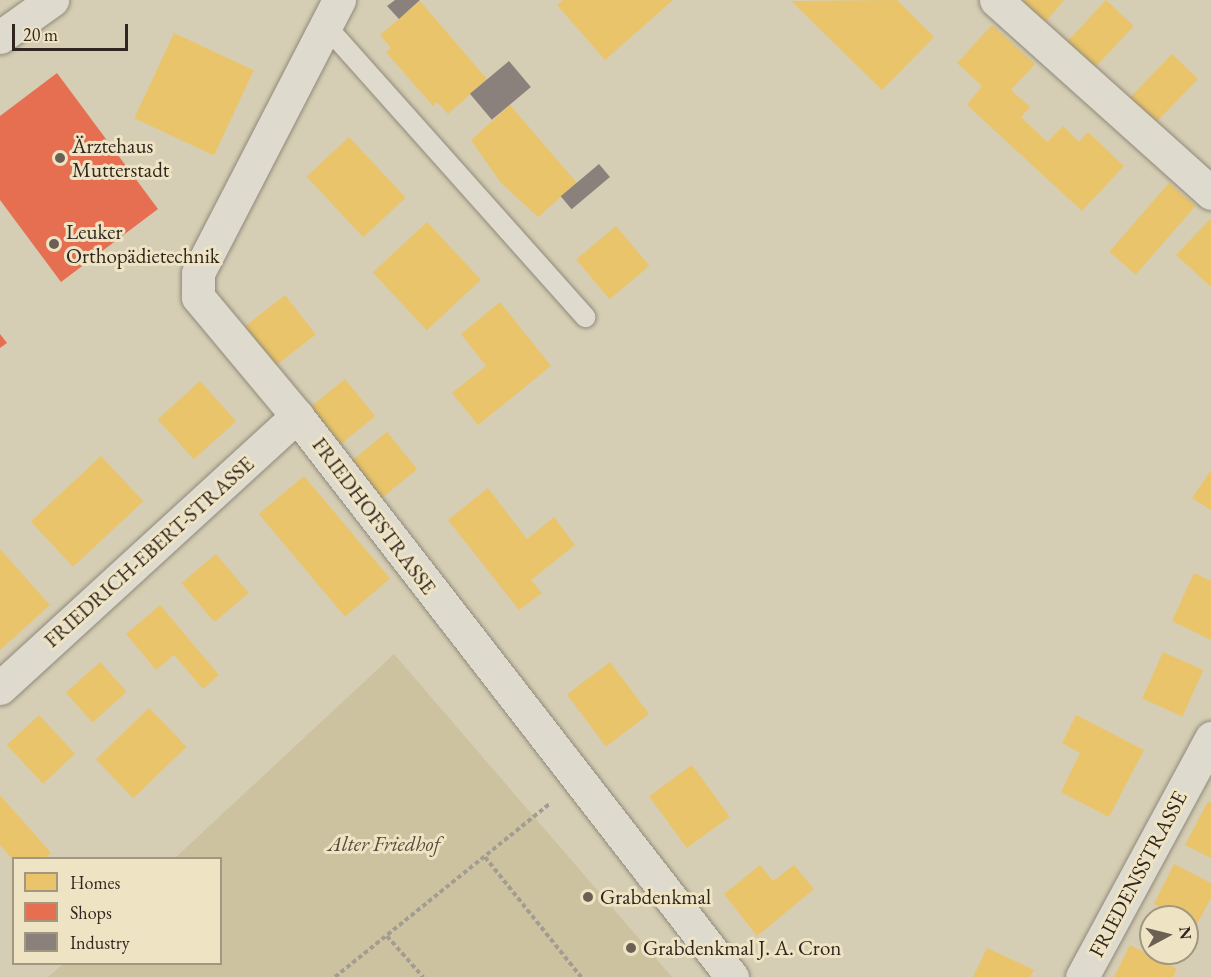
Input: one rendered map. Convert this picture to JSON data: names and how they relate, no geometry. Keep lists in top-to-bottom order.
{
  "streets": {
    "street": ["FRIEDHOFSTRASSE", "FRIEDRICH-EBERT-STRASSE", "FRIEDENSSTRASSE"]
  },
  "crossings": [
    ["FRIEDHOFSTRASSE", "FRIEDRICH-EBERT-STRASSE"]
  ],
  "parks": ["Alter Friedhof"],
  "places": [
    "Ärztehaus Mutterstadt",
    "Leuker Orthopädietechnik",
    "Grabdenkmal",
    "Grabdenkmal J. A. Cron"
  ],
  "legend": ["Homes", "Shops", "Industry"],
  "scale_bar": "20 m",
  "north": "right"
}
